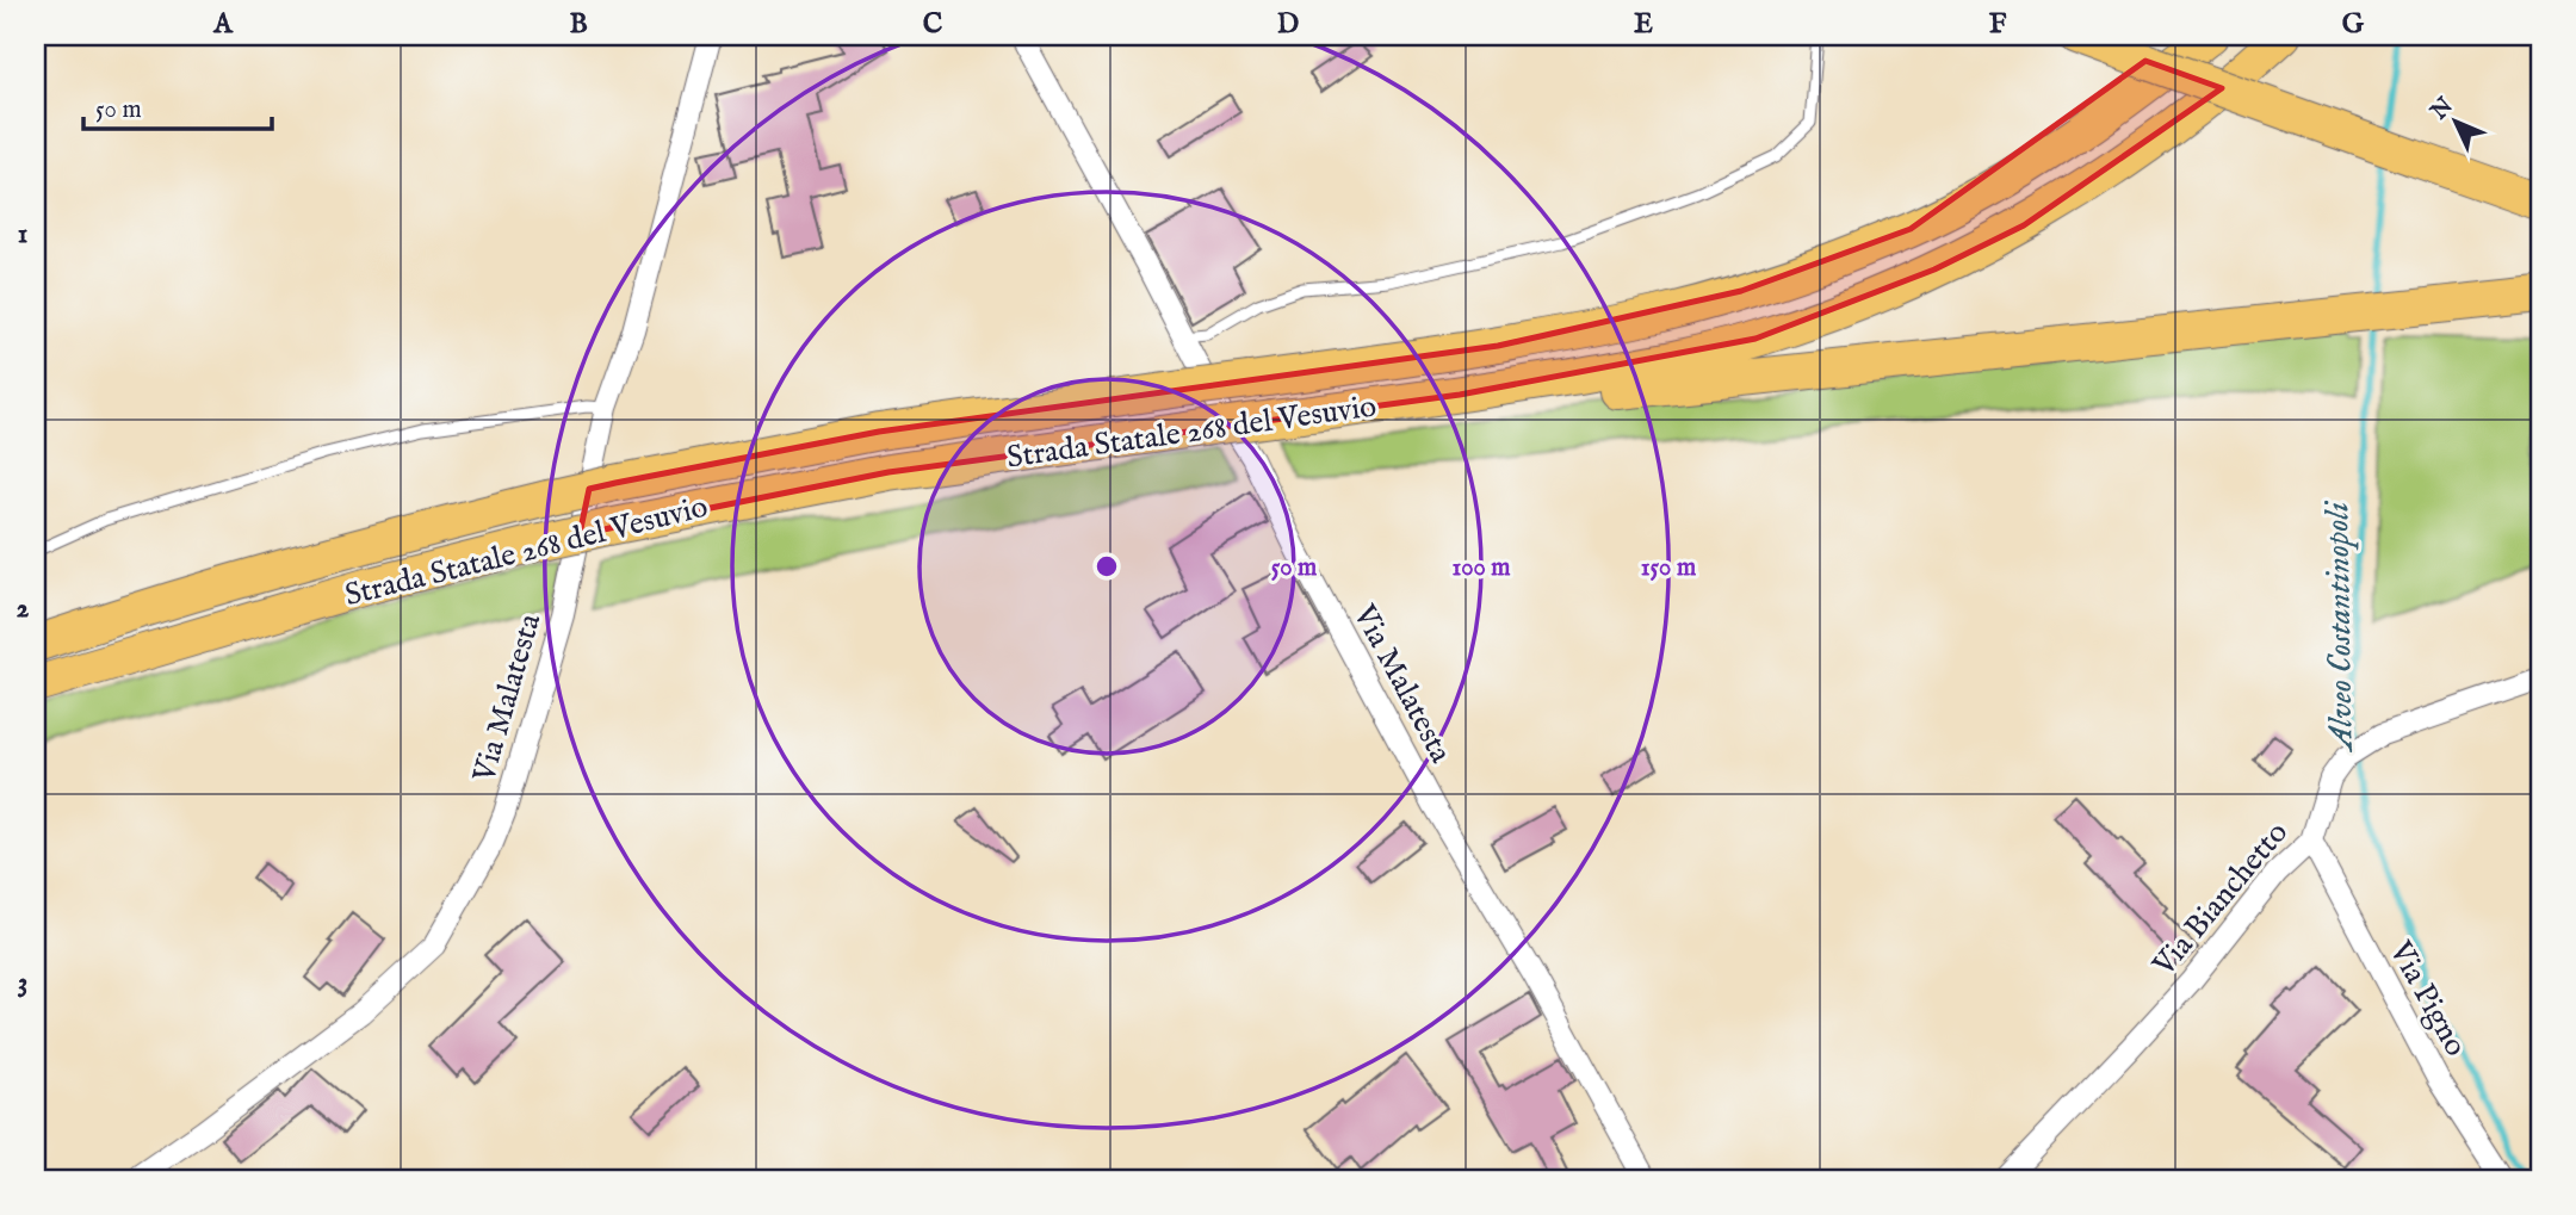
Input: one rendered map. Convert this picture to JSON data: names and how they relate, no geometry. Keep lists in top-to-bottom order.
{
  "streets": {
    "highway": ["Strada Statale 268 del Vesuvio"],
    "street": ["Via Malatesta", "Via Bianchetto", "Via Pigno"]
  },
  "crossings": [
    ["Via Bianchetto", "Via Pigno"]
  ],
  "water": ["Alveo Costantinopoli"],
  "scale_bar": "50 m",
  "north": "top left",
  "grid": {
    "columns": [
      "A",
      "B",
      "C",
      "D",
      "E",
      "F",
      "G"
    ],
    "rows": ["1", "2", "3"]
  },
  "rings": ["50 m", "100 m", "150 m"]
}
